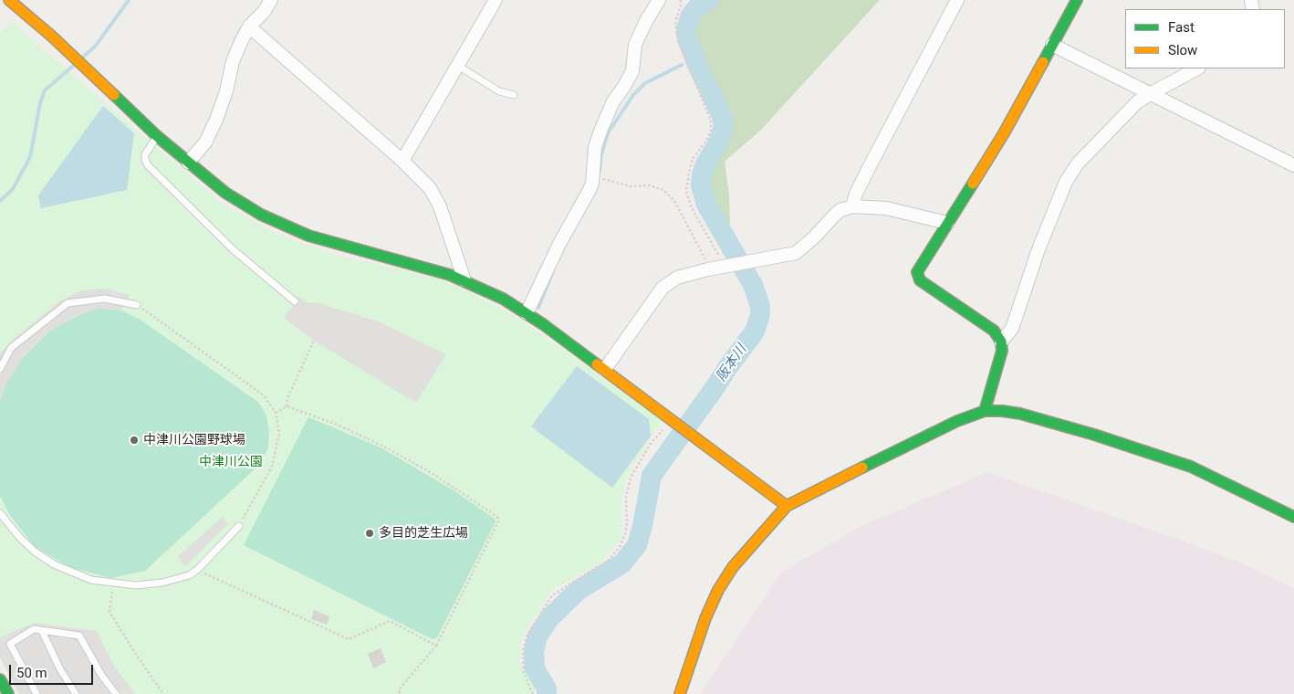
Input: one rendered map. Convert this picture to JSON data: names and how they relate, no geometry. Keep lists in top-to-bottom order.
{
  "water": ["阪本川"],
  "parks": ["中津川公園"],
  "places": ["中津川公園野球場", "多目的芝生広場"],
  "legend": ["Fast", "Slow"],
  "scale_bar": "50 m"
}
